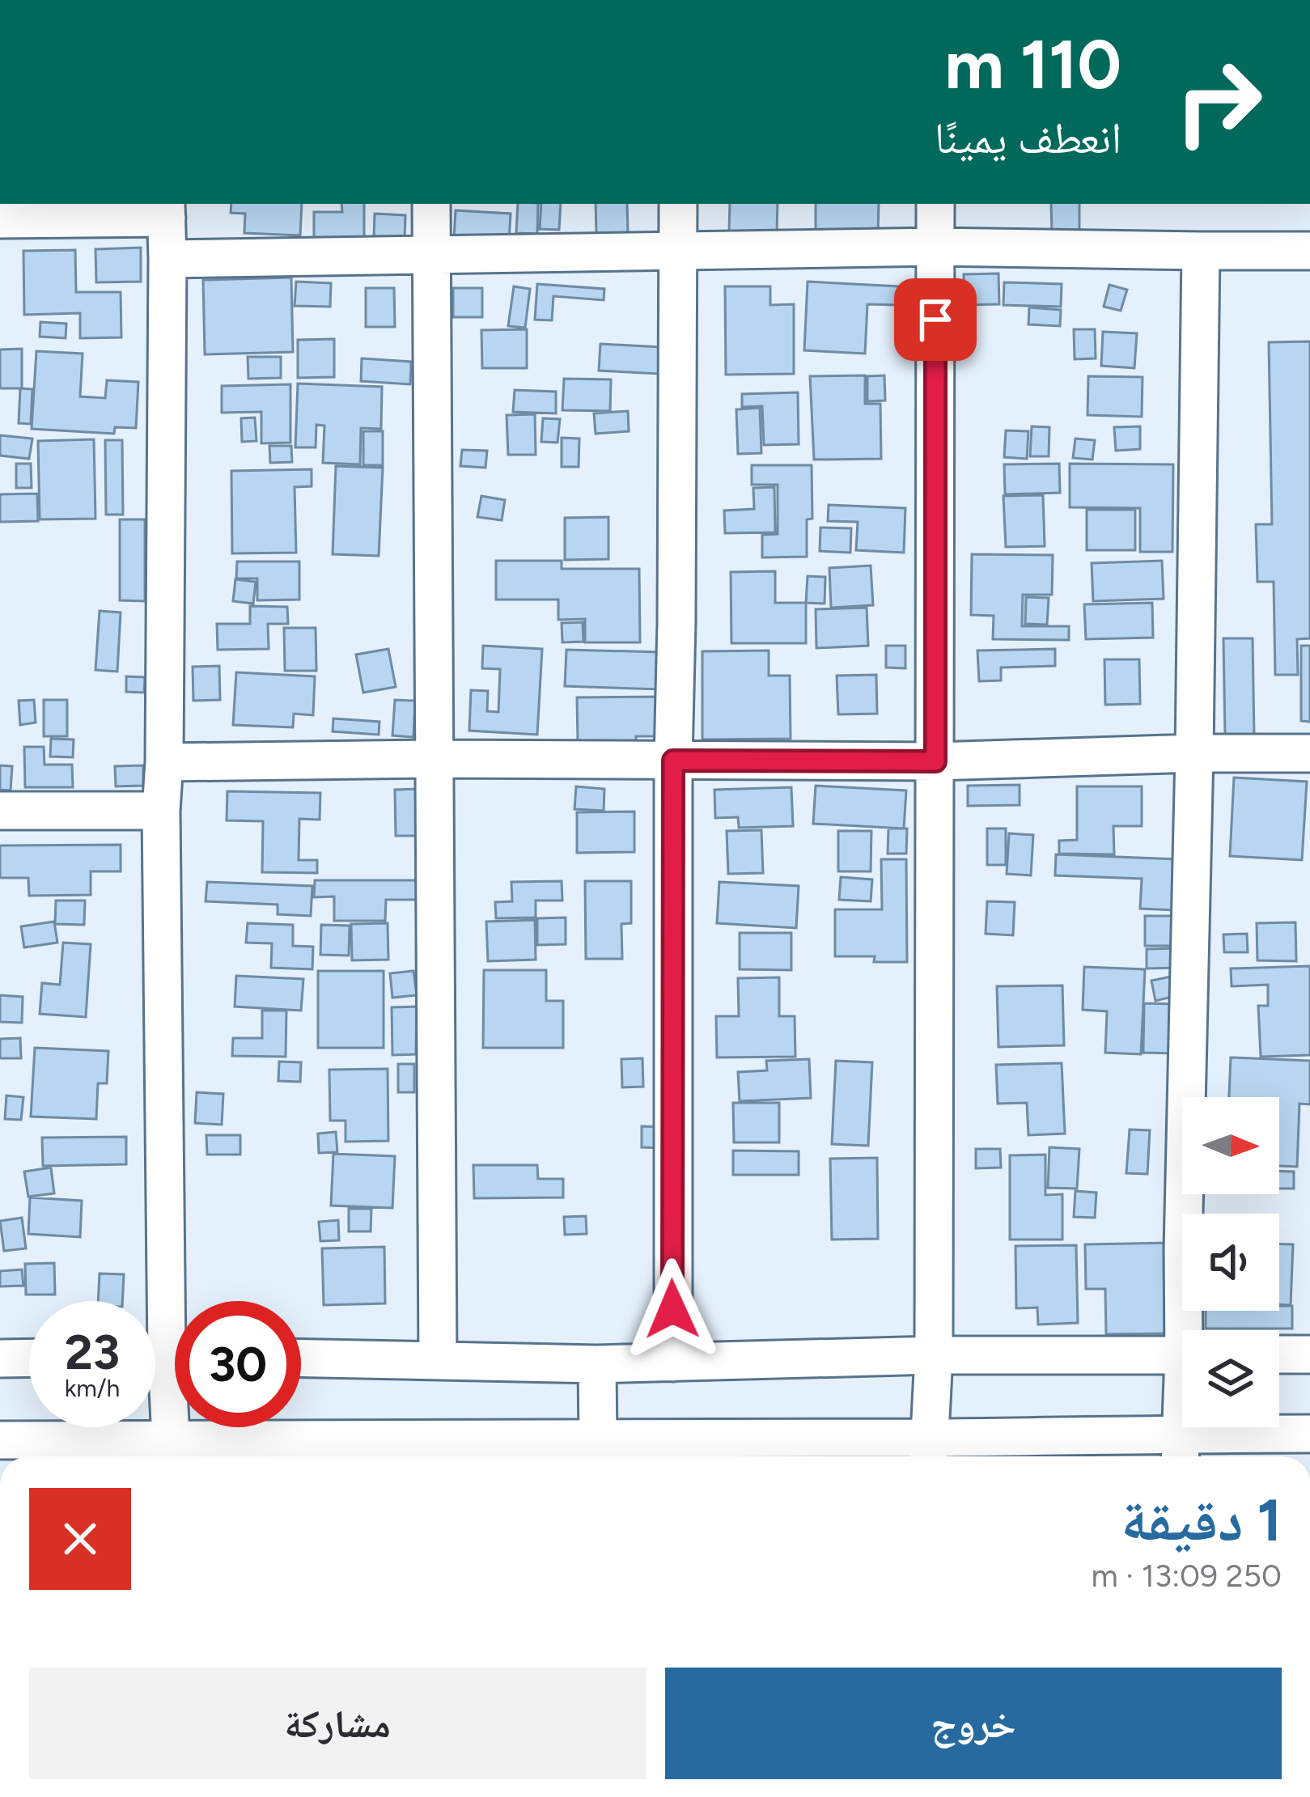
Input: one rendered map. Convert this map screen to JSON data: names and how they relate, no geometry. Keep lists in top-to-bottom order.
{
  "north": "right",
  "page": {
    "turn": ["110 m", "انعطف يمينًا"],
    "speed": "23 km/h",
    "limit": "30",
    "heading": ["1 دقيقة", "250 m · 13:09"],
    "buttons": ["خروج", "مشاركة"]
  }
}
